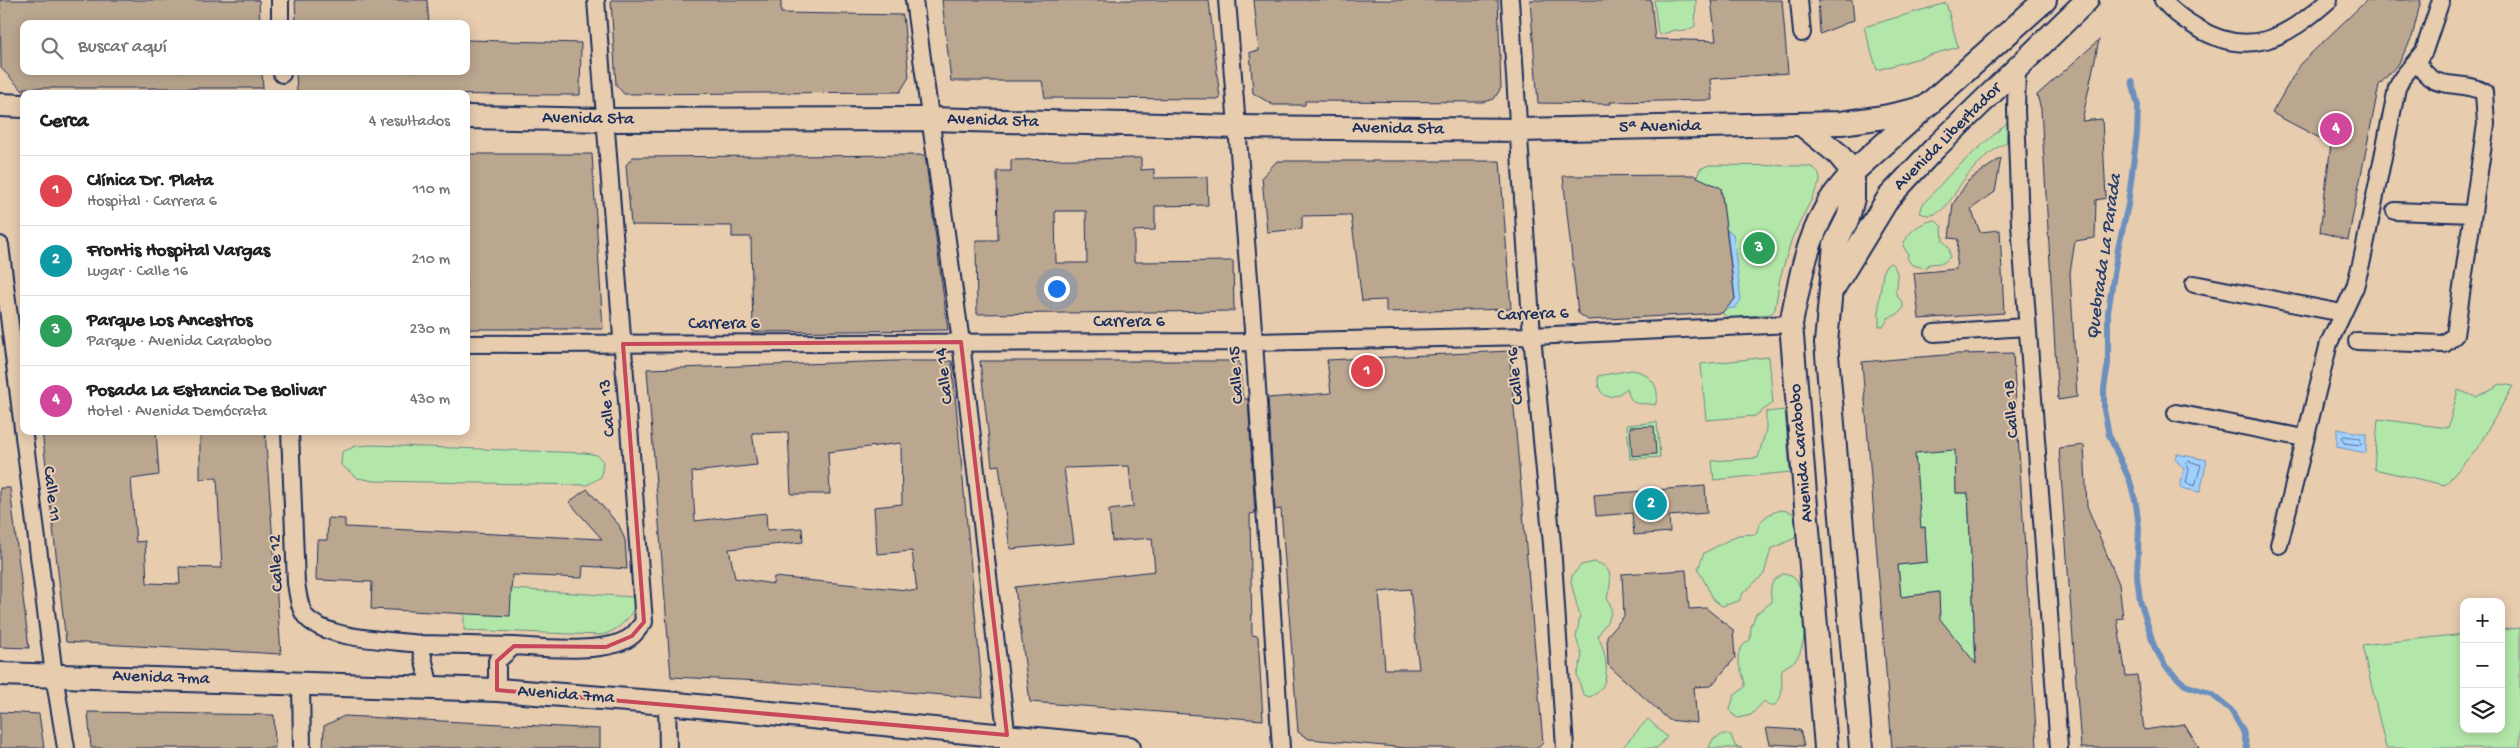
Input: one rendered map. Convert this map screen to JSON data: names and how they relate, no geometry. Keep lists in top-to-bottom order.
{
  "streets": {
    "street": [
      "Avenida 5ta",
      "5ª Avenida",
      "Avenida Libertador",
      "Carrera 6",
      "Calle 15",
      "Calle 14",
      "Calle 16",
      "Calle 13",
      "Calle 18",
      "Avenida Carabobo",
      "Calle 11",
      "Calle 12",
      "Avenida 7ma"
    ]
  },
  "crossings": [
    ["Avenida 5ta", "5ª Avenida"],
    ["Avenida 5ta", "Calle 15"],
    ["Avenida 5ta", "Calle 14"],
    ["Avenida 5ta", "Calle 16"],
    ["Avenida 5ta", "Calle 13"],
    ["5ª Avenida", "Avenida Libertador"],
    ["5ª Avenida", "Calle 16"],
    ["Avenida Libertador", "Calle 18"],
    ["Avenida Libertador", "Avenida Carabobo"],
    ["Carrera 6", "Calle 15"],
    ["Carrera 6", "Calle 14"],
    ["Carrera 6", "Calle 16"],
    ["Carrera 6", "Calle 13"],
    ["Carrera 6", "Avenida Carabobo"],
    ["Calle 14", "Avenida 7ma"],
    ["Calle 13", "Calle 12"],
    ["Calle 11", "Avenida 7ma"]
  ],
  "water": ["Quebrada La Parada"],
  "page": {
    "search": "Buscar aquí",
    "heading": ["Cerca", "4 resultados"],
    "pins": [
      "4",
      "3",
      "1",
      "2"
    ],
    "list": [
      {
        "mark": "1",
        "name": "Clínica Dr. Plata",
        "note": "Hospital · Carrera 6",
        "value": "110 m"
      },
      {
        "mark": "2",
        "name": "Frontis Hospital Vargas",
        "note": "Lugar · Calle 16",
        "value": "210 m"
      },
      {
        "mark": "3",
        "name": "Parque Los Ancestros",
        "note": "Parque · Avenida Carabobo",
        "value": "230 m"
      },
      {
        "mark": "4",
        "name": "Posada La Estancia De Bolivar",
        "note": "Hotel · Avenida Demócrata",
        "value": "430 m"
      }
    ],
    "map_buttons": ["+", "−"]
  }
}
